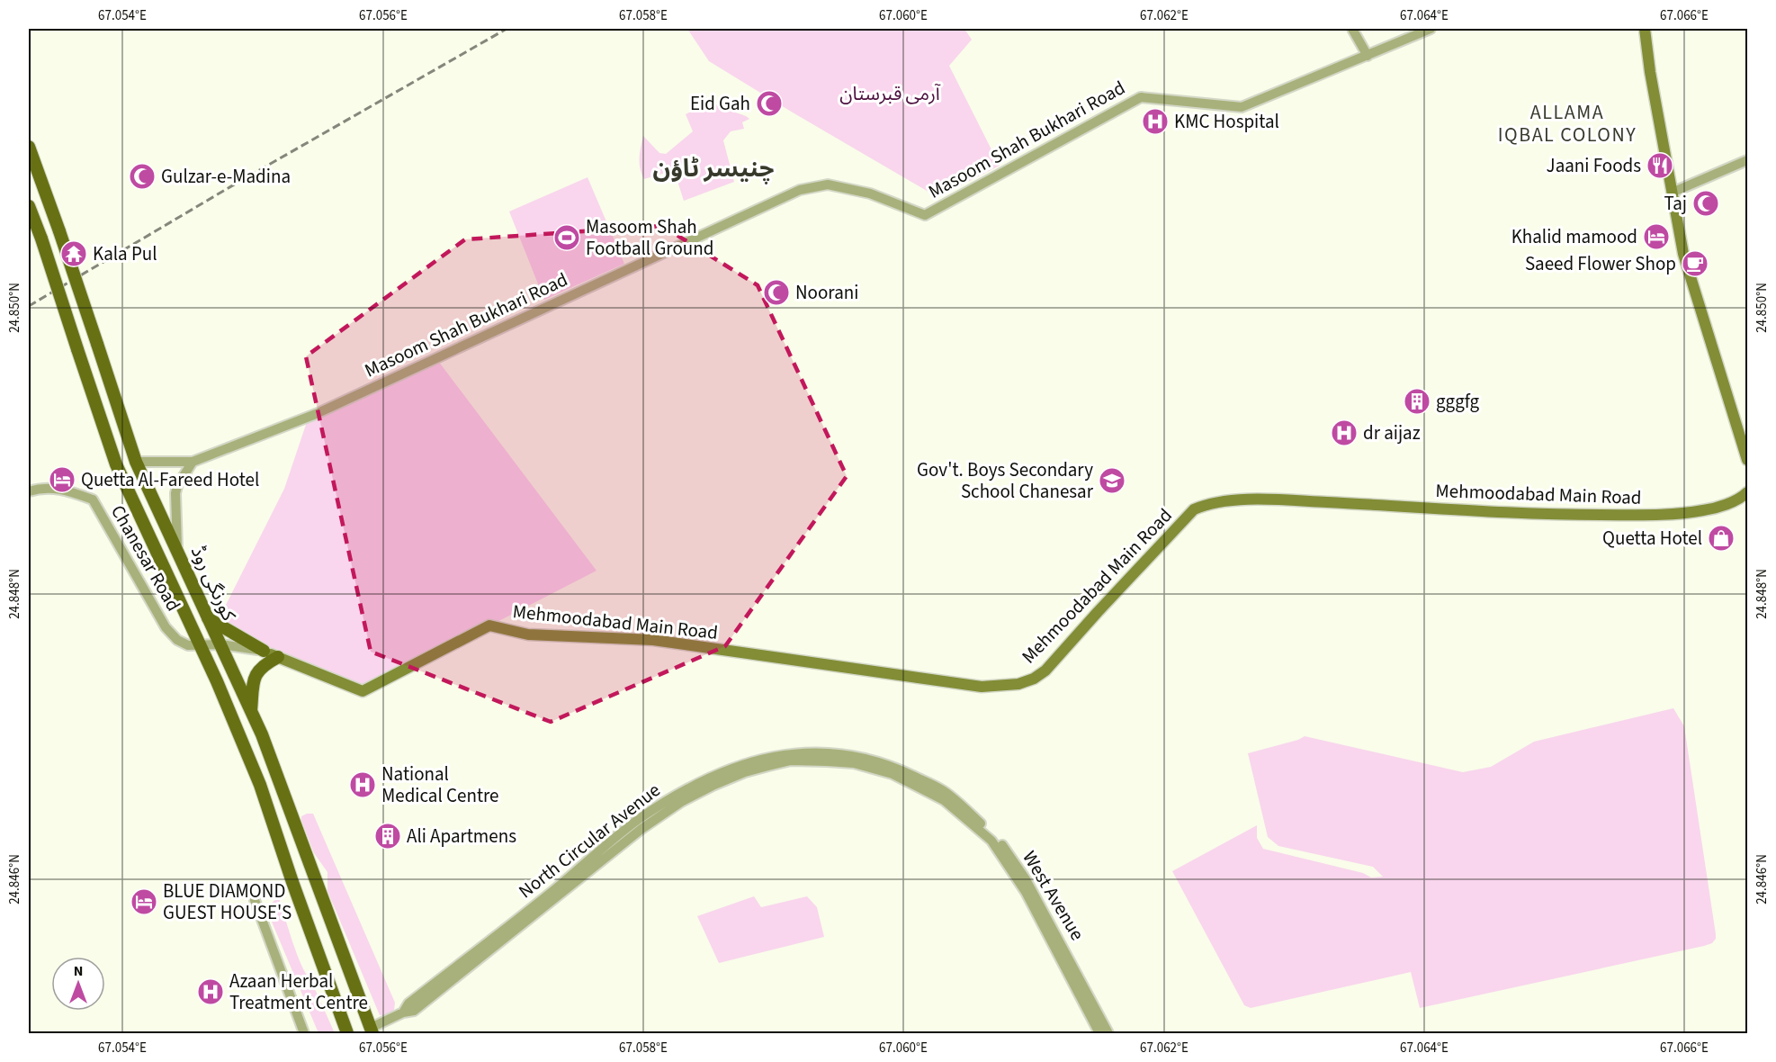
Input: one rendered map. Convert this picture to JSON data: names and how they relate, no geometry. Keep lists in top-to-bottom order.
{
  "streets": {
    "main road": ["Mehmoodabad Main Road", "کورنگی روڈ"],
    "street": [
      "Masoom Shah Bukhari Road",
      "Chanesar Road",
      "North Circular Avenue",
      "West Avenue"
    ]
  },
  "crossings": [
    ["Masoom Shah Bukhari Road", "کورنگی روڈ"],
    ["Mehmoodabad Main Road", "Chanesar Road"],
    ["Chanesar Road", "کورنگی روڈ"],
    ["کورنگی روڈ", "North Circular Avenue"],
    ["North Circular Avenue", "West Avenue"]
  ],
  "districts": ["ALLAMA IQBAL COLONY", "چنیسر ٹاؤن"],
  "parks": ["آرمی قبرستان"],
  "places": {
    "mosque": [
      "Eid Gah",
      "Gulzar-e-Madina",
      "Taj",
      "Noorani"
    ],
    "hospital": [
      "KMC Hospital",
      "dr aijaz",
      "National Medical Centre",
      "Azaan Herbal Treatment Centre"
    ],
    "restaurant": ["Jaani Foods"],
    "hotel": ["Khalid mamood", "Quetta Al-Fareed Hotel", "BLUE DIAMOND GUEST HOUSE'S"],
    "sports": ["Masoom Shah Football Ground"],
    "temple": ["Kala Pul"],
    "cafe": ["Saeed Flower Shop"],
    "building": ["gggfg", "Ali Apartmens"],
    "school or university": ["Gov't. Boys Secondary School Chanesar"],
    "shop": ["Quetta Hotel"]
  },
  "north": "top",
  "coordinates": [
    "67.054°E",
    "67.056°E",
    "67.058°E",
    "67.060°E",
    "67.062°E",
    "67.064°E",
    "67.066°E",
    "24.850°N",
    "24.848°N",
    "24.846°N"
  ]
}
